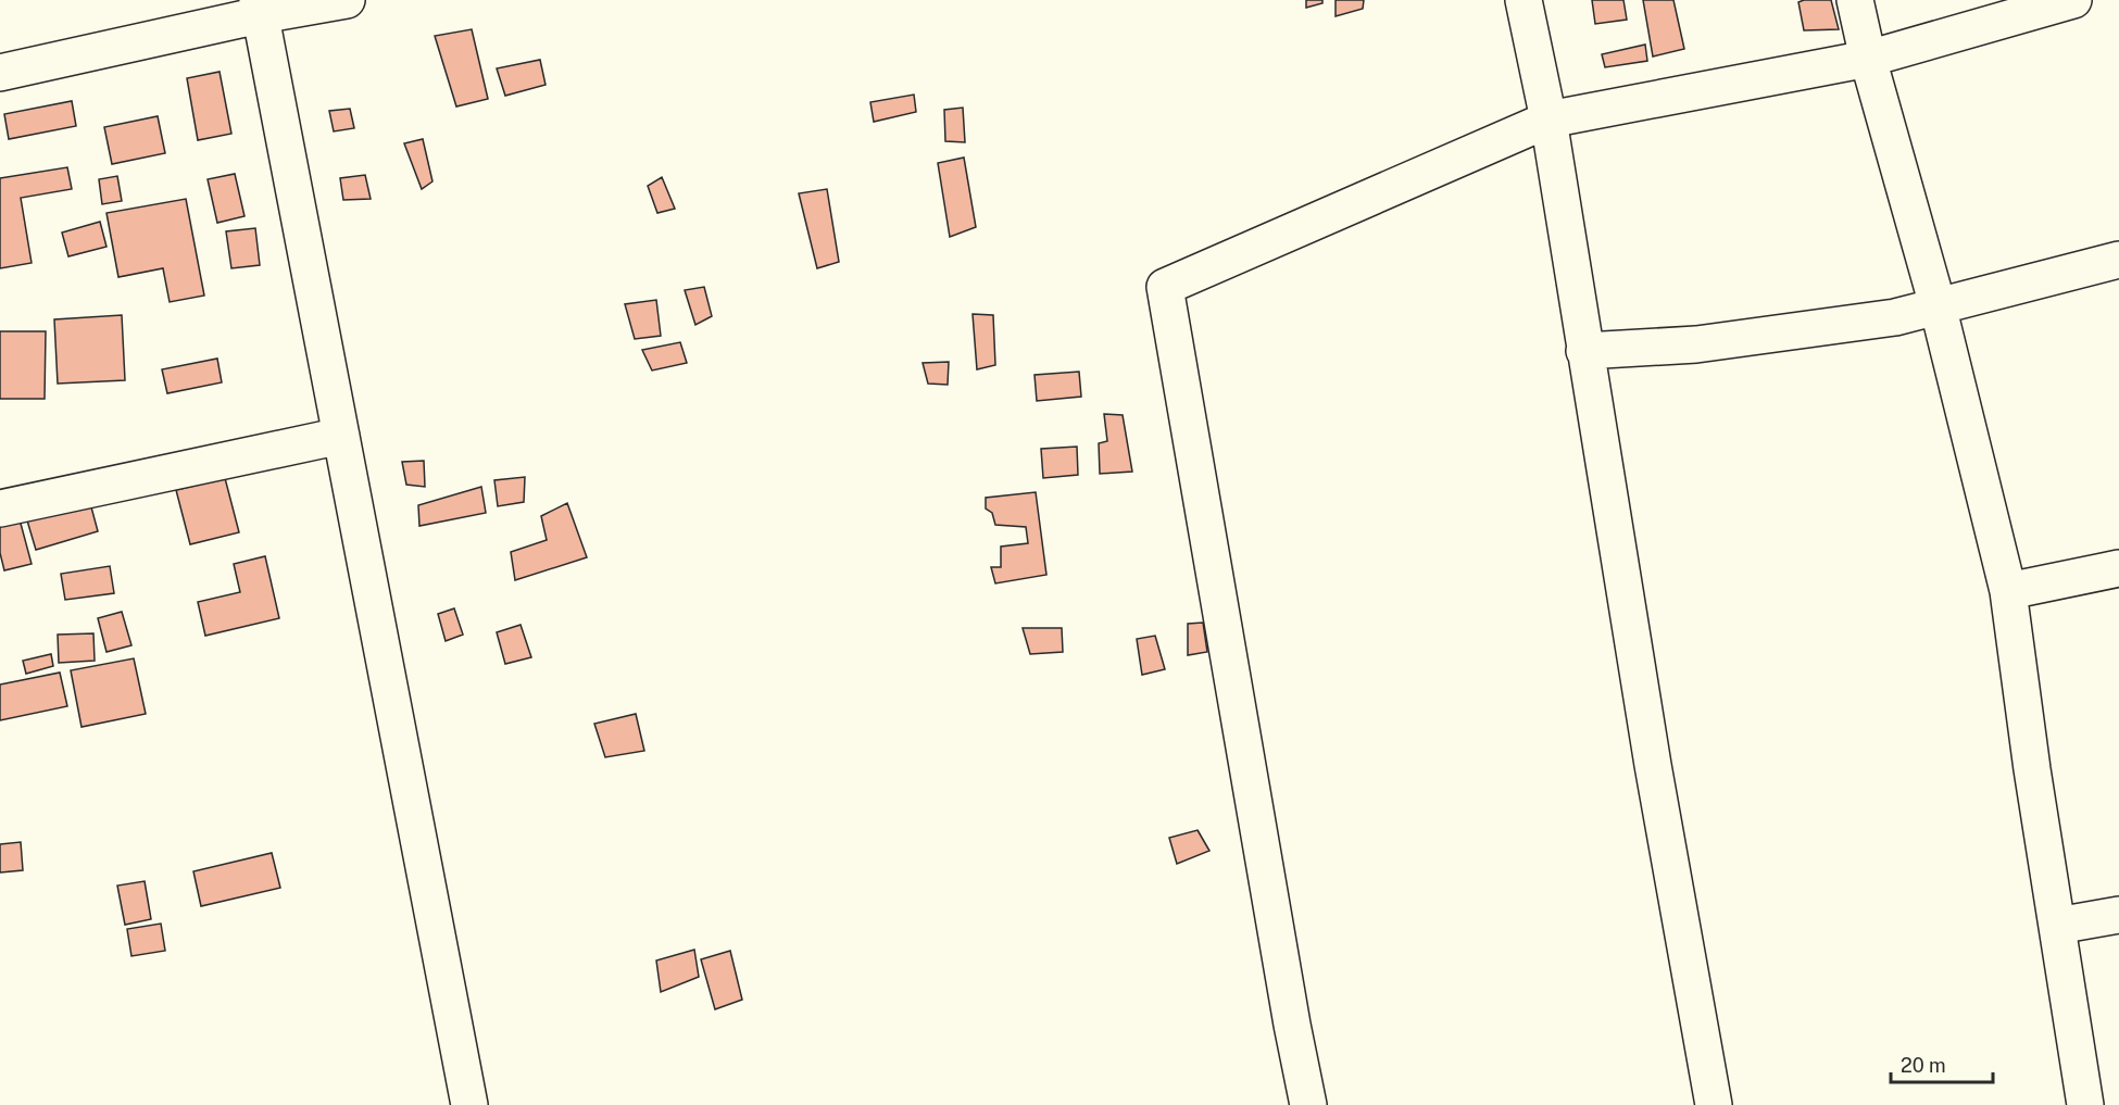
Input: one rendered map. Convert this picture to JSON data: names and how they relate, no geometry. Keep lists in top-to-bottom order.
{
  "scale_bar": "20 m"
}
